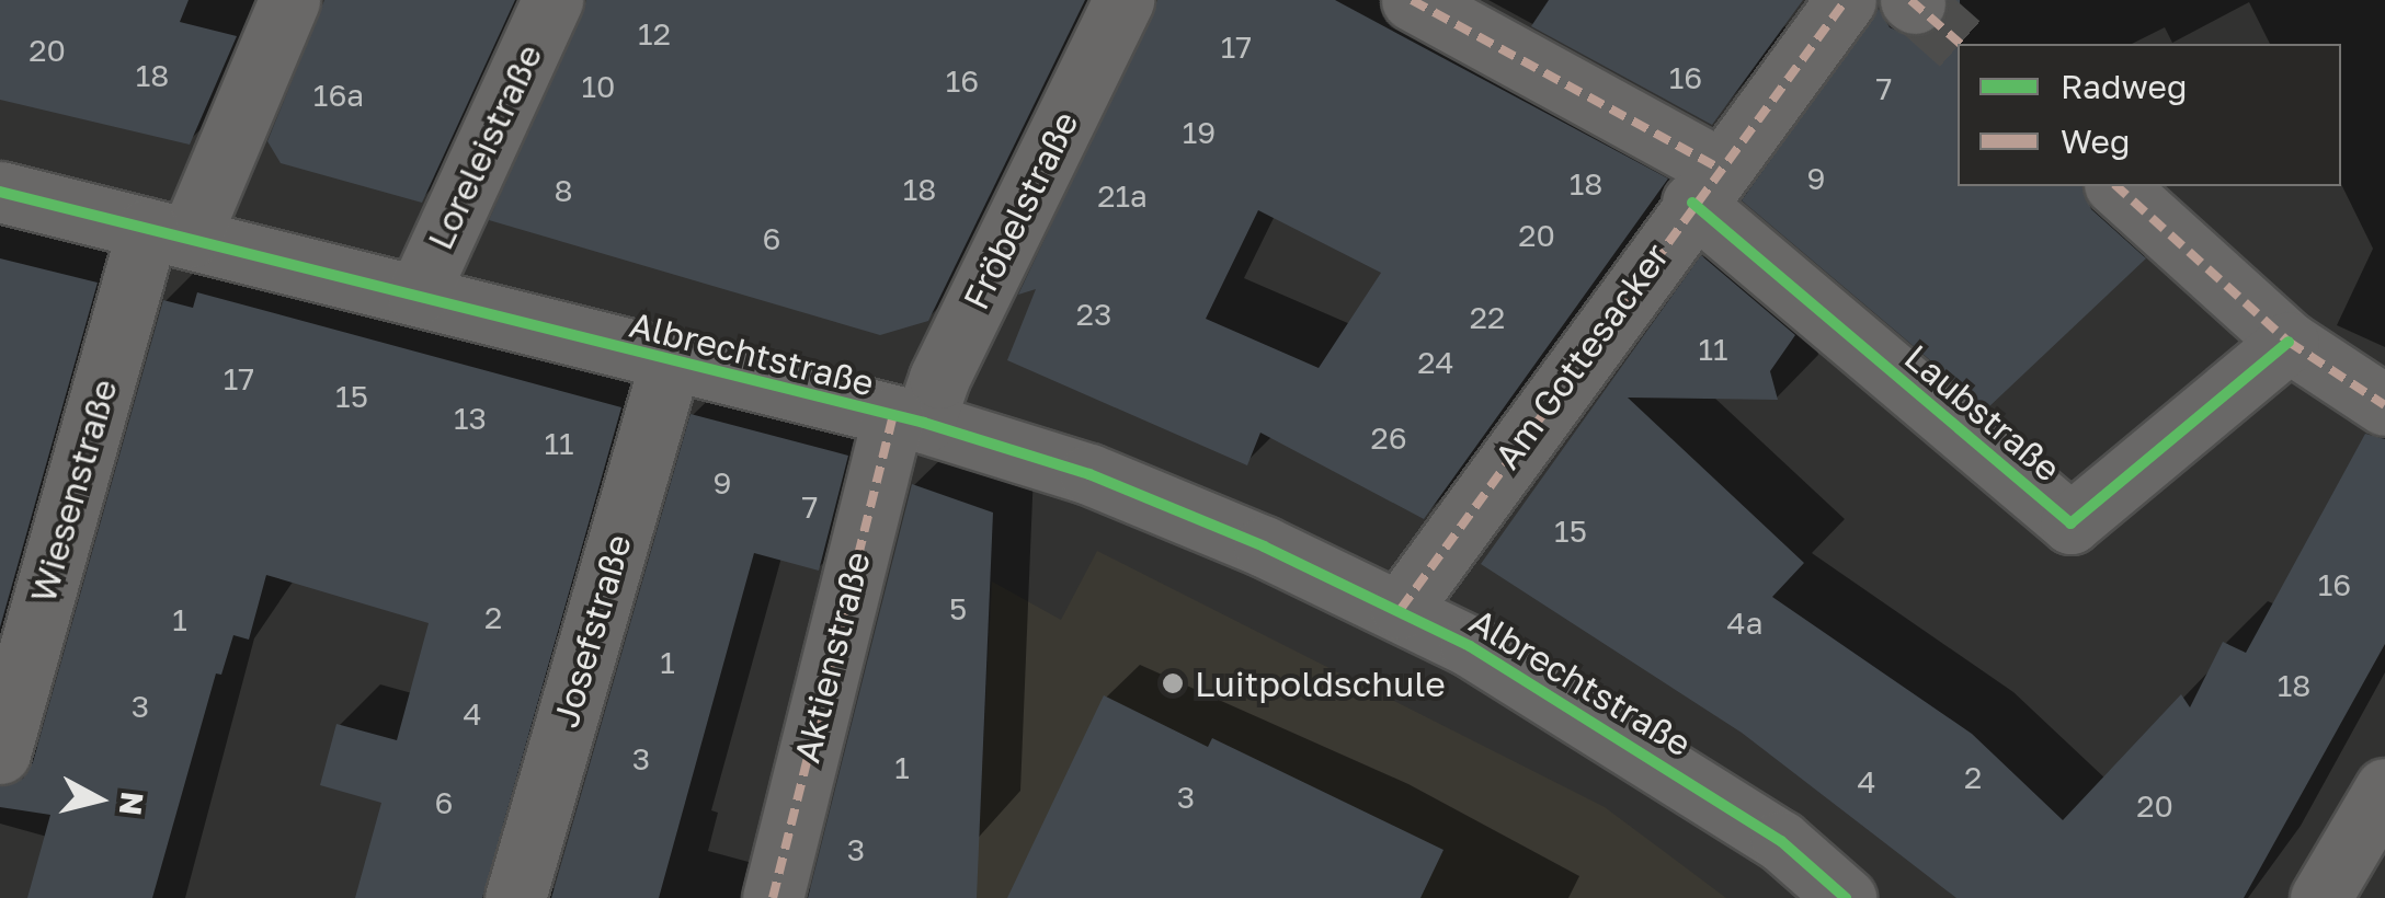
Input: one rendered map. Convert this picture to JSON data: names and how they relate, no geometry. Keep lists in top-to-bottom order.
{
  "streets": {
    "street": [
      "Loreleistraße",
      "Fröbelstraße",
      "Albrechtstraße",
      "Am Gottesacker",
      "Laubstraße",
      "Wiesenstraße",
      "Josefstraße",
      "Aktienstraße"
    ]
  },
  "crossings": [
    ["Loreleistraße", "Albrechtstraße"],
    ["Fröbelstraße", "Albrechtstraße"],
    ["Fröbelstraße", "Aktienstraße"],
    ["Albrechtstraße", "Am Gottesacker"],
    ["Albrechtstraße", "Wiesenstraße"],
    ["Albrechtstraße", "Josefstraße"],
    ["Albrechtstraße", "Aktienstraße"],
    ["Am Gottesacker", "Laubstraße"]
  ],
  "places": ["Luitpoldschule"],
  "house_numbers": [
    "12",
    "17",
    "20",
    "18",
    "16",
    "16",
    "10",
    "7",
    "16a",
    "19",
    "9",
    "18",
    "18",
    "8",
    "21a",
    "20",
    "6",
    "23",
    "22",
    "11",
    "24",
    "17",
    "15",
    "13",
    "26",
    "11",
    "9",
    "7",
    "15",
    "16",
    "5",
    "2",
    "1",
    "4a",
    "1",
    "18",
    "3",
    "4",
    "3",
    "1",
    "2",
    "4",
    "3",
    "6",
    "20",
    "3"
  ],
  "legend": ["Radweg", "Weg"],
  "north": "right"
}
